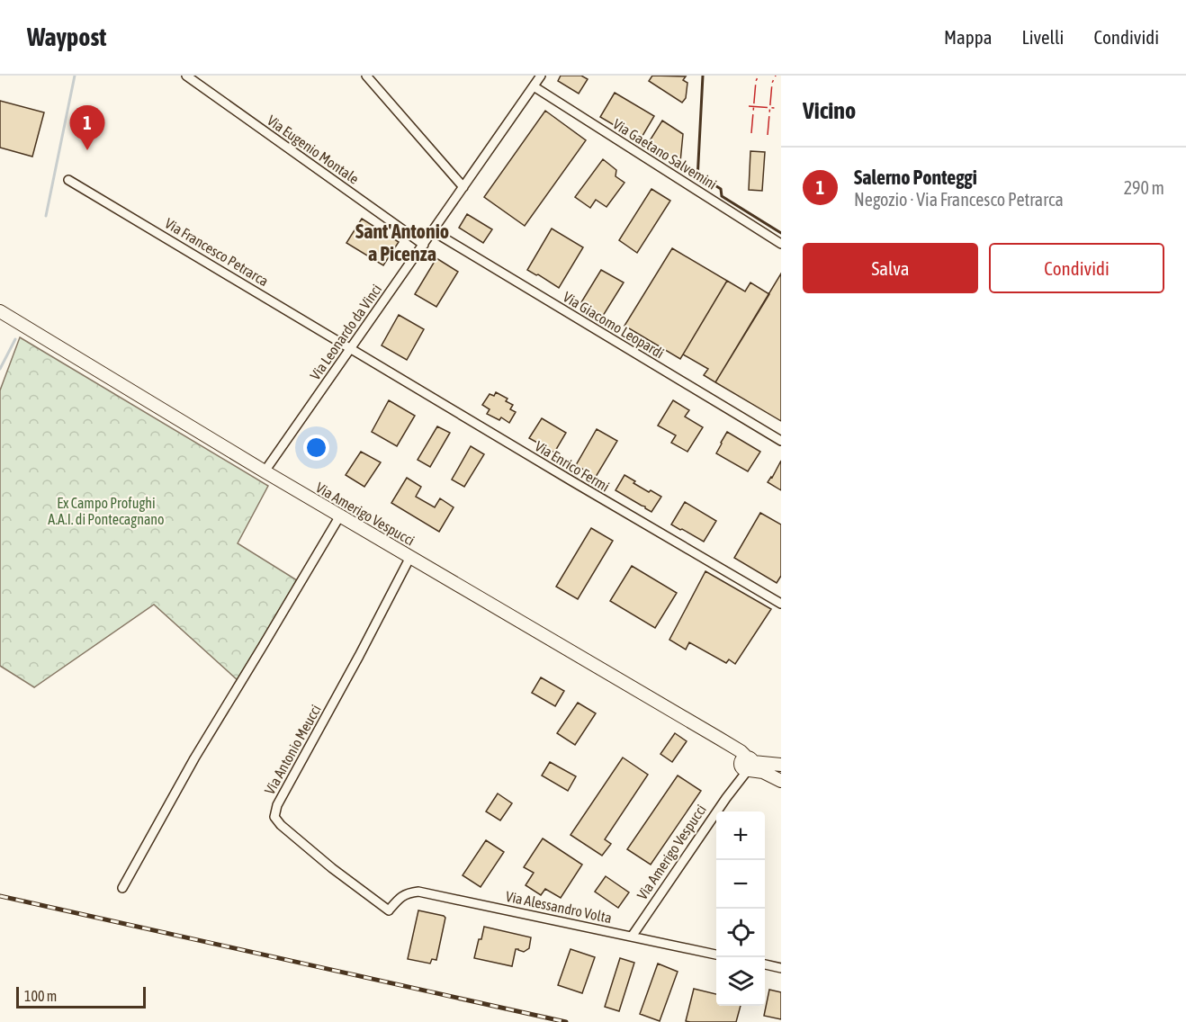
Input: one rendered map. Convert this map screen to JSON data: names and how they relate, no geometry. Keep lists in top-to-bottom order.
{
  "streets": {
    "main road": ["Via Amerigo Vespucci"],
    "street": [
      "Via Eugenio Montale",
      "Via Gaetano Salvemini",
      "Via Francesco Petrarca",
      "Via Giacomo Leopardi",
      "Via Leonardo da Vinci",
      "Via Enrico Fermi",
      "Via Antonio Meucci",
      "Via Alessandro Volta"
    ]
  },
  "crossings": [
    ["Via Eugenio Montale", "Via Leonardo da Vinci"],
    ["Via Gaetano Salvemini", "Via Leonardo da Vinci"],
    ["Via Francesco Petrarca", "Via Leonardo da Vinci"],
    ["Via Francesco Petrarca", "Via Enrico Fermi"],
    ["Via Giacomo Leopardi", "Via Leonardo da Vinci"],
    ["Via Leonardo da Vinci", "Via Enrico Fermi"],
    ["Via Leonardo da Vinci", "Via Amerigo Vespucci"],
    ["Via Amerigo Vespucci", "Via Antonio Meucci"],
    ["Via Amerigo Vespucci", "Via Alessandro Volta"],
    ["Via Antonio Meucci", "Via Alessandro Volta"]
  ],
  "districts": ["Sant'Antonio a Picenza"],
  "parks": ["Ex Campo Profughi A.A.I. di Pontecagnano"],
  "scale_bar": "100 m",
  "page": {
    "header": "Waypost",
    "nav": ["Mappa", "Livelli", "Condividi"],
    "heading": "Vicino",
    "pins": "1",
    "list": [
      {
        "mark": "1",
        "name": "Salerno Ponteggi",
        "note": "Negozio · Via Francesco Petrarca",
        "value": "290 m"
      }
    ],
    "buttons": ["Salva", "Condividi"],
    "map_buttons": ["+", "−"],
    "scale": "100 m"
  }
}
